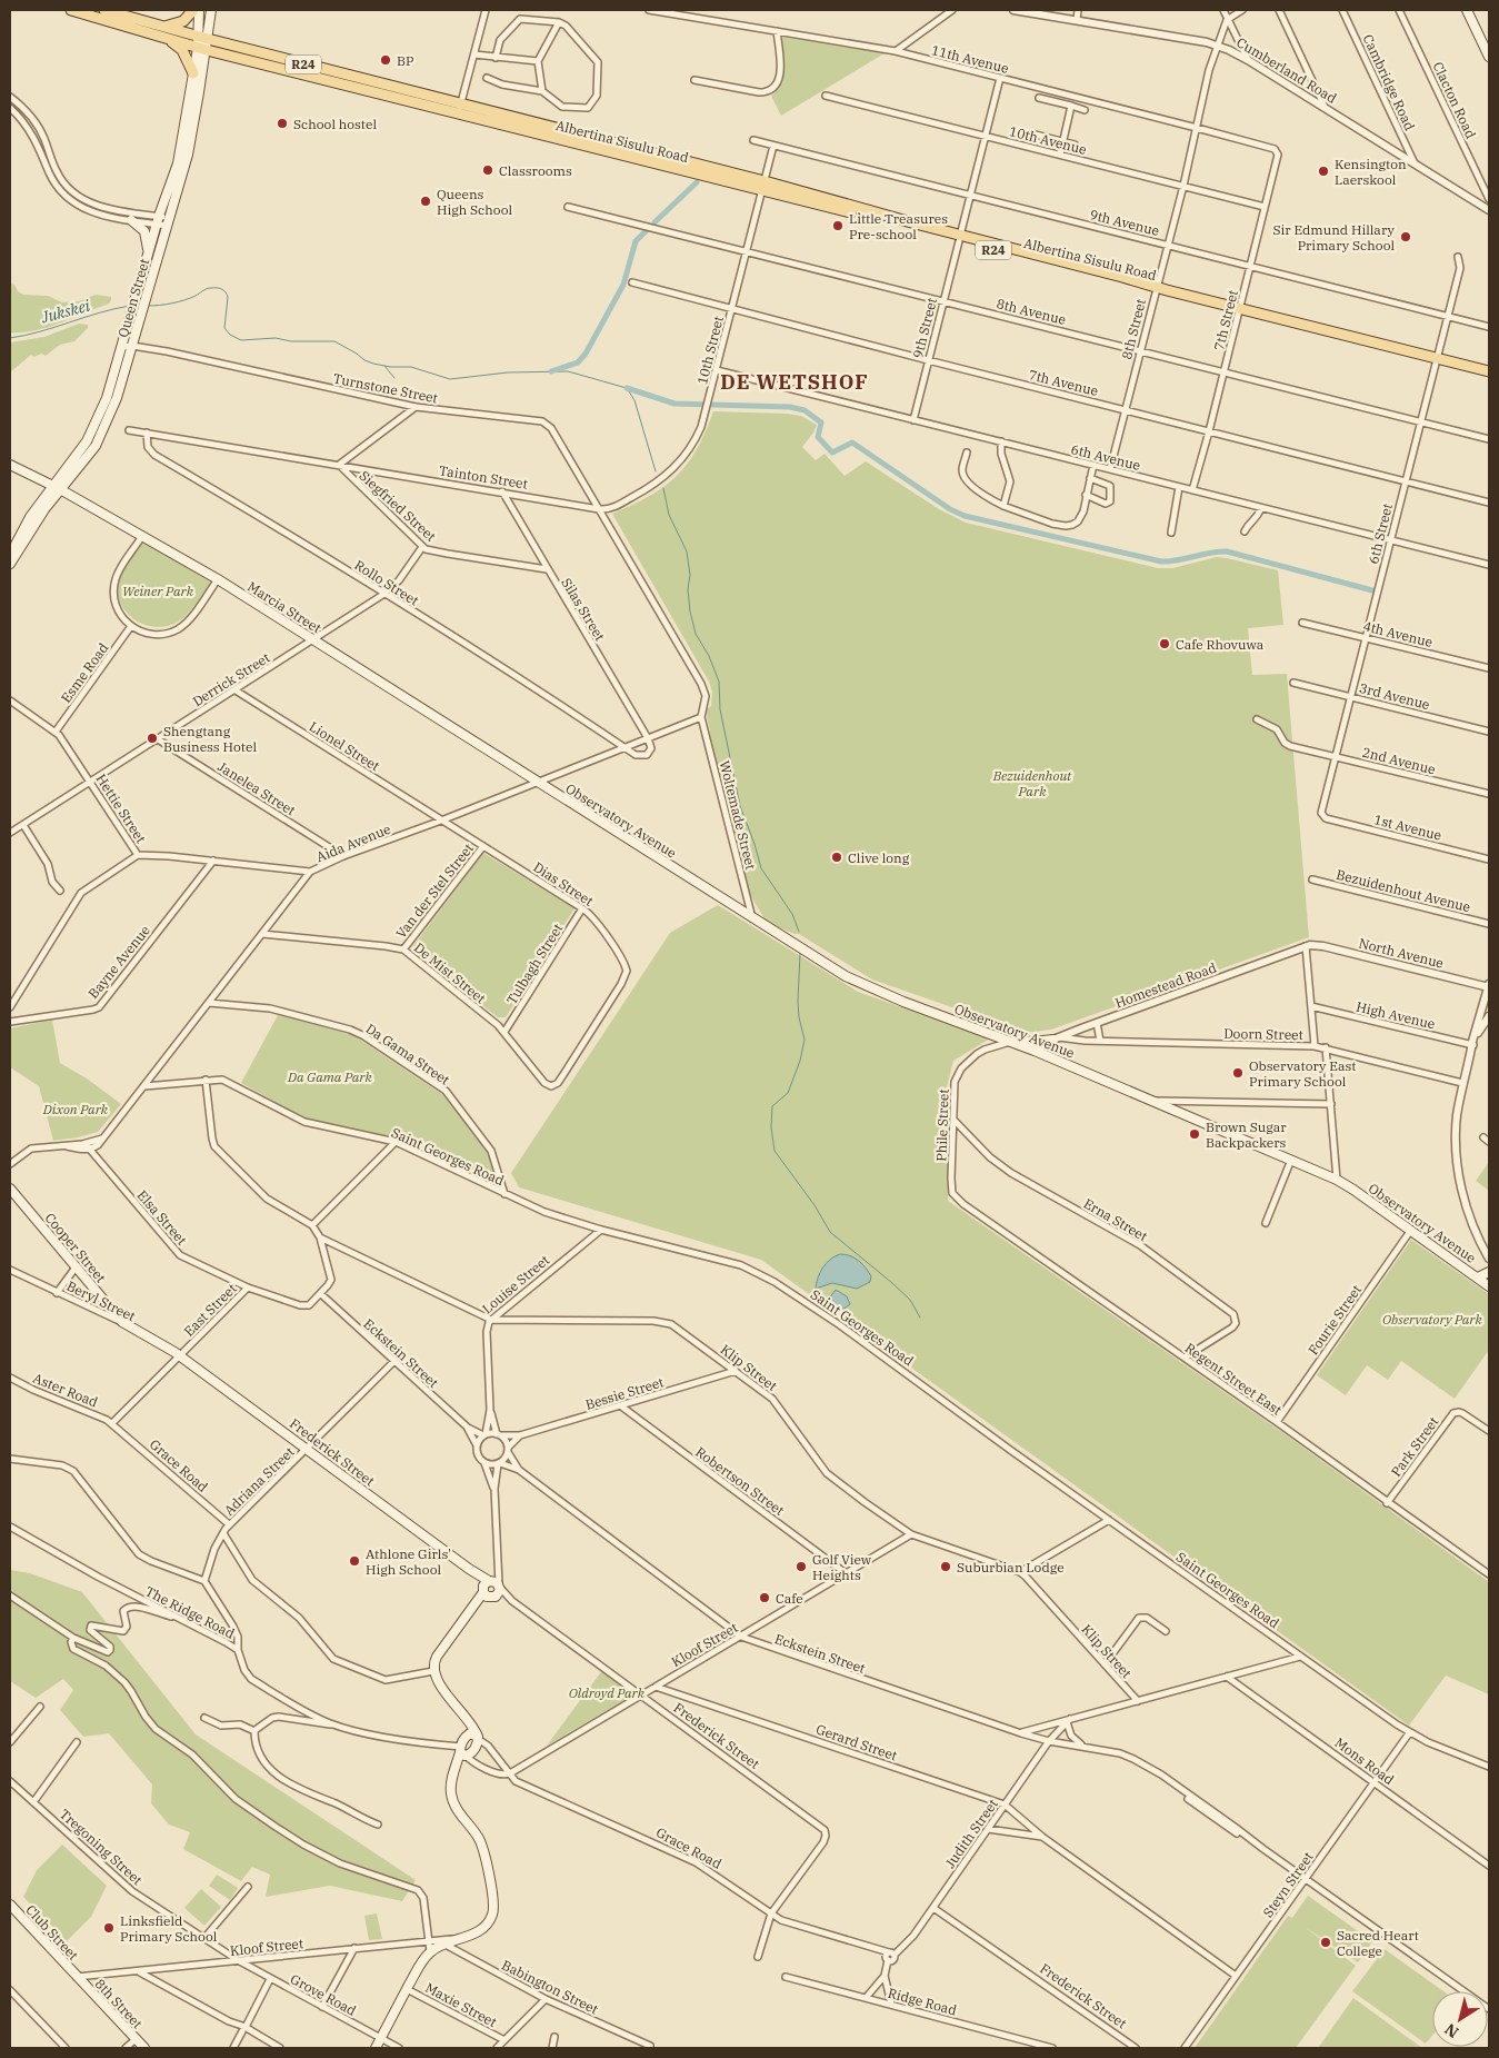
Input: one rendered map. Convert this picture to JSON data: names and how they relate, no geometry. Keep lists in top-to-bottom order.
{
  "streets": {
    "main road": [
      "R24",
      "Albertina Sisulu Road",
      "Queen Street",
      "8th Street",
      "Marcia Street",
      "Observatory Avenue",
      "Cooper Street",
      "Beryl Street",
      "Frederick Street",
      "Club Street"
    ],
    "street": [
      "11th Avenue",
      "Cumberland Road",
      "Cambridge Road",
      "Clacton Road",
      "10th Avenue",
      "9th Avenue",
      "8th Avenue",
      "7th Street",
      "9th Street",
      "10th Street",
      "7th Avenue",
      "Turnstone Street",
      "6th Avenue",
      "Tainton Street",
      "Siegfried Street",
      "6th Street",
      "Rollo Street",
      "Silas Street",
      "4th Avenue",
      "Esme Road",
      "Derrick Street",
      "3rd Avenue",
      "Lionel Street",
      "2nd Avenue",
      "Janelea Street",
      "Hettie Street",
      "Woltemade Street",
      "1st Avenue",
      "Aida Avenue",
      "Dias Street",
      "Van der Stel Street",
      "Bezuidenhout Avenue",
      "North Avenue",
      "Bayne Avenue",
      "Tulbagh Street",
      "De Mist Street",
      "Homestead Road",
      "High Avenue",
      "Doorn Street",
      "Da Gama Street",
      "Phile Street",
      "Saint Georges Road",
      "Elsa Street",
      "Erna Street",
      "Louise Street",
      "East Street",
      "Fourie Street",
      "Eckstein Street",
      "Klip Street",
      "Regent Street East",
      "Aster Road",
      "Bessie Street",
      "Park Street",
      "Grace Road",
      "Adriana Street",
      "Robertson Street",
      "The Ridge Road",
      "Kloof Street",
      "Gerard Street",
      "Mons Road",
      "Judith Street",
      "Tregoning Street",
      "Steyn Street",
      "Babington Street",
      "Grove Road",
      "Ridge Road",
      "Maxie Street"
    ]
  },
  "crossings": [
    ["11th Avenue", "7th Street"],
    ["11th Avenue", "9th Street"],
    ["11th Avenue", "8th Street"],
    ["Cumberland Road", "Cambridge Road"],
    ["Cumberland Road", "8th Street"],
    ["10th Avenue", "7th Street"],
    ["10th Avenue", "9th Street"],
    ["10th Avenue", "8th Street"],
    ["Albertina Sisulu Road", "Queen Street"],
    ["Albertina Sisulu Road", "7th Street"],
    ["Albertina Sisulu Road", "9th Street"],
    ["Albertina Sisulu Road", "8th Street"],
    ["Albertina Sisulu Road", "10th Street"],
    ["Albertina Sisulu Road", "6th Street"],
    ["9th Avenue", "7th Street"],
    ["9th Avenue", "9th Street"],
    ["9th Avenue", "8th Street"],
    ["9th Avenue", "10th Street"],
    ["9th Avenue", "6th Street"],
    ["Queen Street", "Turnstone Street"],
    ["Queen Street", "Marcia Street"],
    ["8th Avenue", "7th Street"],
    ["8th Avenue", "9th Street"],
    ["8th Avenue", "8th Street"],
    ["8th Avenue", "10th Street"],
    ["8th Avenue", "6th Street"],
    ["7th Street", "7th Avenue"],
    ["7th Street", "6th Avenue"],
    ["9th Street", "7th Avenue"],
    ["9th Street", "6th Avenue"],
    ["8th Street", "7th Avenue"],
    ["8th Street", "6th Avenue"],
    ["8th Street", "Kloof Street"],
    ["8th Street", "Club Street"],
    ["10th Street", "7th Avenue"],
    ["10th Street", "Turnstone Street"],
    ["10th Street", "6th Avenue"],
    ["10th Street", "Tainton Street"],
    ["7th Avenue", "6th Street"],
    ["Turnstone Street", "Tainton Street"],
    ["6th Avenue", "6th Street"],
    ["Tainton Street", "Siegfried Street"],
    ["Tainton Street", "Rollo Street"],
    ["Tainton Street", "Silas Street"],
    ["Siegfried Street", "Silas Street"],
    ["Siegfried Street", "Derrick Street"],
    ["6th Street", "4th Avenue"],
    ["6th Street", "3rd Avenue"],
    ["6th Street", "2nd Avenue"],
    ["6th Street", "1st Avenue"],
    ["Rollo Street", "Derrick Street"],
    ["Rollo Street", "Aida Avenue"],
    ["Marcia Street", "Esme Road"],
    ["Marcia Street", "Derrick Street"],
    ["Marcia Street", "Observatory Avenue"],
    ["Marcia Street", "Aida Avenue"],
    ["Silas Street", "Aida Avenue"],
    ["Esme Road", "Hettie Street"],
    ["Derrick Street", "Lionel Street"],
    ["Derrick Street", "Janelea Street"],
    ["Derrick Street", "Hettie Street"],
    ["Lionel Street", "Aida Avenue"],
    ["Lionel Street", "Dias Street"],
    ["Janelea Street", "Aida Avenue"],
    ["Hettie Street", "Aida Avenue"],
    ["Hettie Street", "Bayne Avenue"],
    ["Woltemade Street", "Observatory Avenue"],
    ["Woltemade Street", "Aida Avenue"],
    ["Observatory Avenue", "Aida Avenue"],
    ["Observatory Avenue", "Homestead Road"],
    ["Observatory Avenue", "Phile Street"],
    ["Observatory Avenue", "Fourie Street"],
    ["Aida Avenue", "Dias Street"],
    ["Aida Avenue", "De Mist Street"],
    ["Aida Avenue", "Da Gama Street"],
    ["Aida Avenue", "Saint Georges Road"],
    ["Aida Avenue", "Elsa Street"],
    ["Dias Street", "Van der Stel Street"],
    ["Dias Street", "Tulbagh Street"],
    ["Dias Street", "De Mist Street"],
    ["Van der Stel Street", "De Mist Street"],
    ["North Avenue", "Homestead Road"],
    ["Tulbagh Street", "De Mist Street"],
    ["Homestead Road", "Doorn Street"],
    ["Da Gama Street", "Saint Georges Road"],
    ["Phile Street", "Erna Street"],
    ["Phile Street", "Regent Street East"],
    ["Saint Georges Road", "Louise Street"],
    ["Saint Georges Road", "Steyn Street"],
    ["Elsa Street", "East Street"],
    ["Erna Street", "Regent Street East"],
    ["Cooper Street", "Beryl Street"],
    ["Louise Street", "Eckstein Street"],
    ["Louise Street", "Klip Street"],
    ["Louise Street", "Bessie Street"],
    ["Beryl Street", "East Street"],
    ["Beryl Street", "Frederick Street"],
    ["East Street", "Eckstein Street"],
    ["East Street", "Aster Road"],
    ["East Street", "Frederick Street"],
    ["East Street", "Grace Road"],
    ["Fourie Street", "Regent Street East"],
    ["Eckstein Street", "Bessie Street"],
    ["Eckstein Street", "Adriana Street"],
    ["Eckstein Street", "Kloof Street"],
    ["Eckstein Street", "Judith Street"],
    ["Eckstein Street", "Steyn Street"],
    ["Klip Street", "Bessie Street"],
    ["Klip Street", "Kloof Street"],
    ["Regent Street East", "Park Street"],
    ["Aster Road", "Grace Road"],
    ["Bessie Street", "Robertson Street"],
    ["Frederick Street", "Grace Road"],
    ["Frederick Street", "Adriana Street"],
    ["Frederick Street", "Kloof Street"],
    ["Frederick Street", "Judith Street"],
    ["Grace Road", "Adriana Street"],
    ["Grace Road", "Judith Street"],
    ["Robertson Street", "Kloof Street"],
    ["Kloof Street", "Gerard Street"],
    ["Kloof Street", "Tregoning Street"],
    ["Kloof Street", "Club Street"],
    ["Kloof Street", "Grove Road"],
    ["Gerard Street", "Judith Street"],
    ["Gerard Street", "Steyn Street"],
    ["Mons Road", "Steyn Street"],
    ["Tregoning Street", "Grove Road"]
  ],
  "districts": ["DE WETSHOF"],
  "water": ["Jukskei"],
  "parks": [
    "Weiner Park",
    "Bezuidenhout Park",
    "Da Gama Park",
    "Dixon Park",
    "Observatory Park",
    "Oldroyd Park"
  ],
  "places": [
    "BP",
    "School hostel",
    "Classrooms",
    "Kensington Laerskool",
    "Queens High School",
    "Little Treasures Pre-school",
    "Sir Edmund Hillary Primary School",
    "Cafe Rhovuwa",
    "Shengtang Business Hotel",
    "Clive long",
    "Observatory East Primary School",
    "Brown Sugar Backpackers",
    "Athlone Girls' High School",
    "Golf View Heights",
    "Suburbian Lodge",
    "Cafe",
    "Linksfield Primary School",
    "Sacred Heart College"
  ],
  "north": "bottom left"
}
